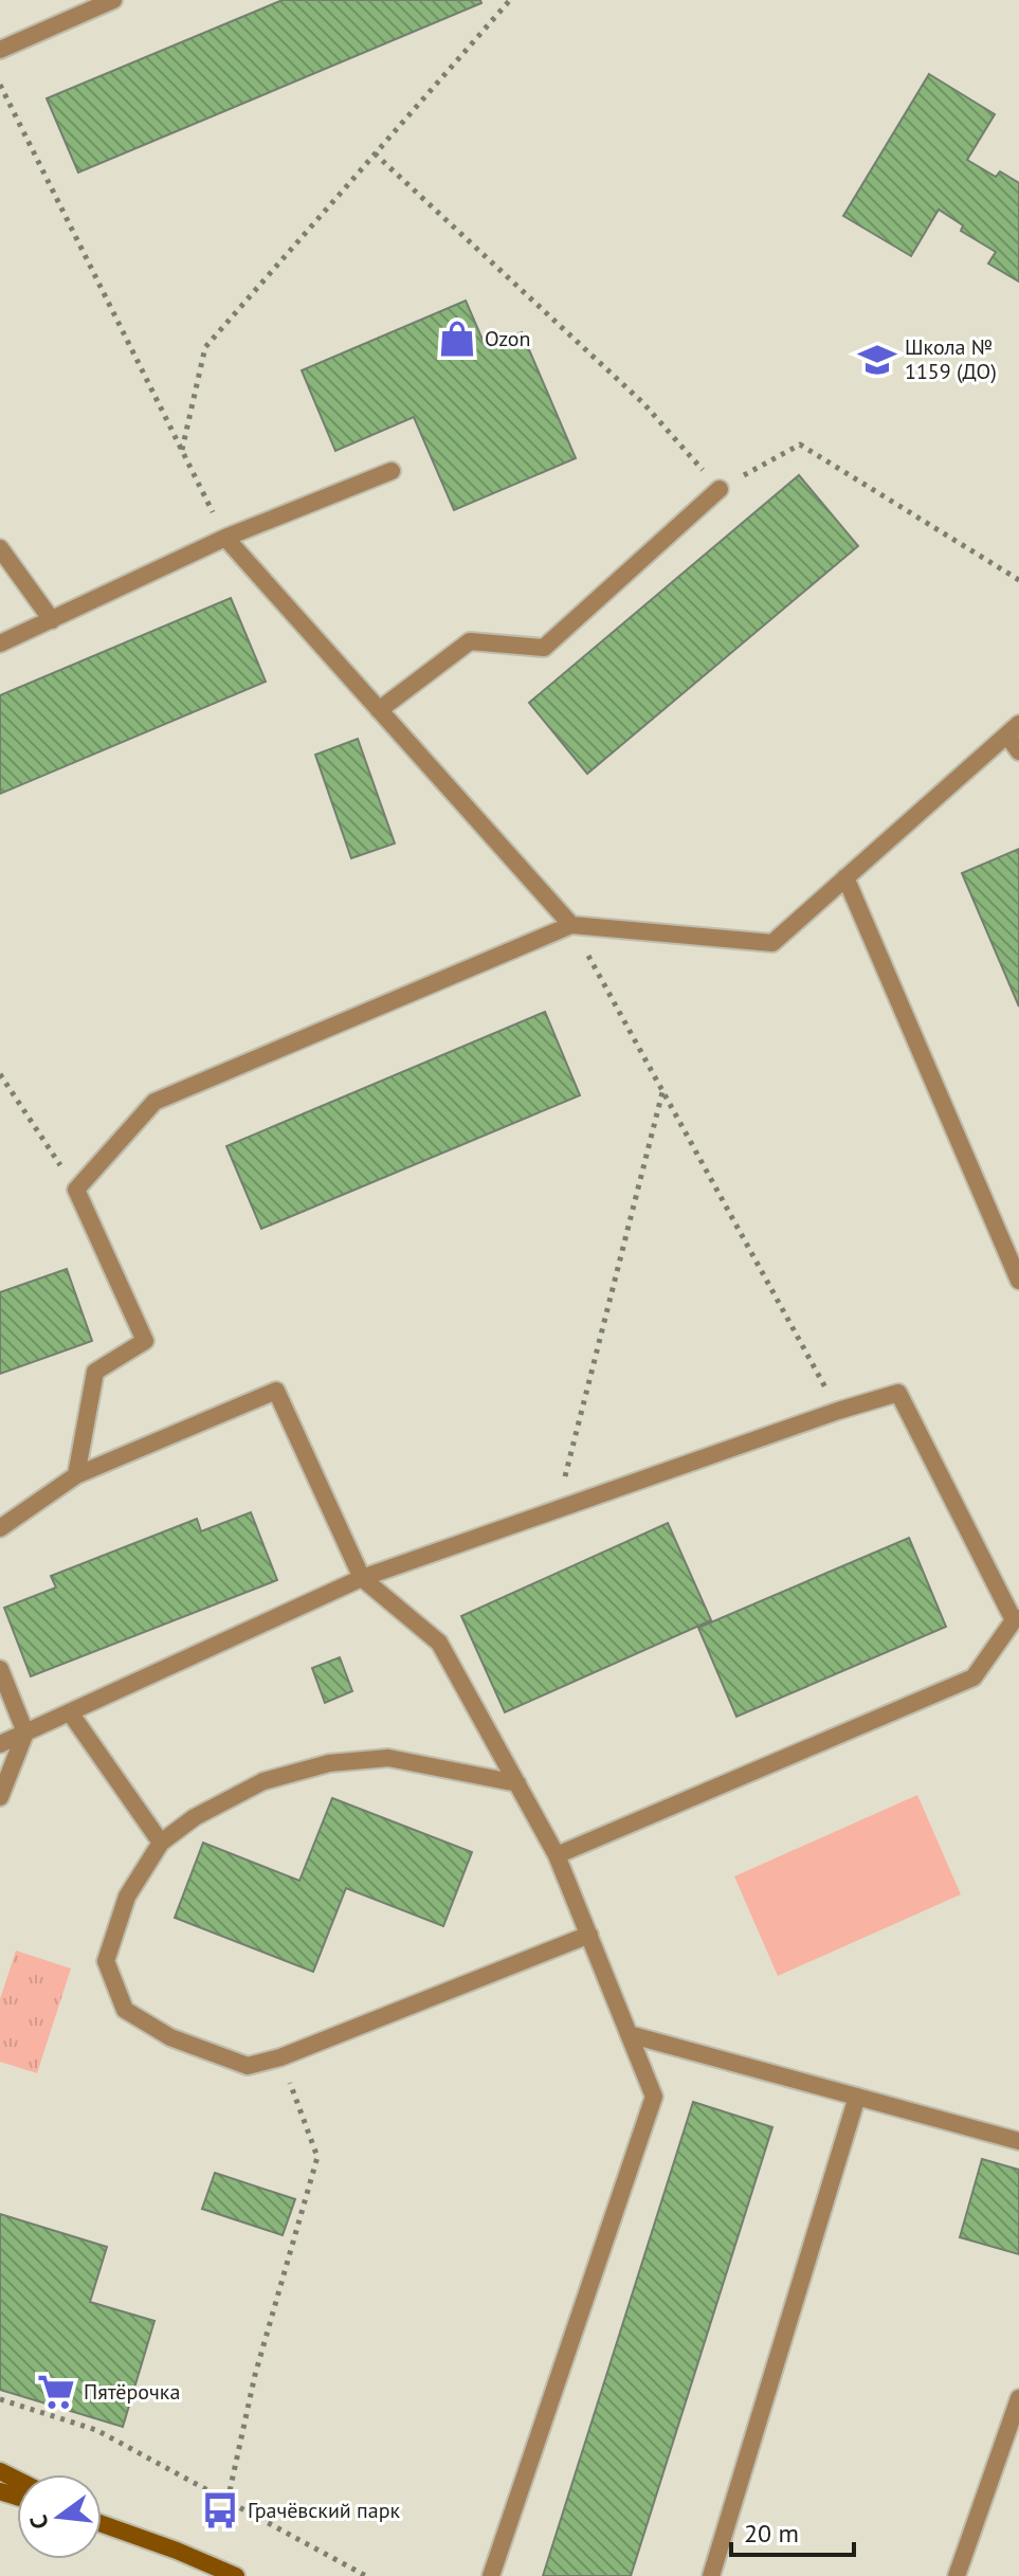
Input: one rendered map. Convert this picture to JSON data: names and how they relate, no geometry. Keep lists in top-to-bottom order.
{
  "places": {
    "shop": ["Ozon"],
    "school or university": ["Школа № 1159 (ДО)"],
    "supermarket": ["Пятёрочка"],
    "bus stop": ["Грачёвский парк"]
  },
  "scale_bar": "20 m",
  "north": "left"
}
